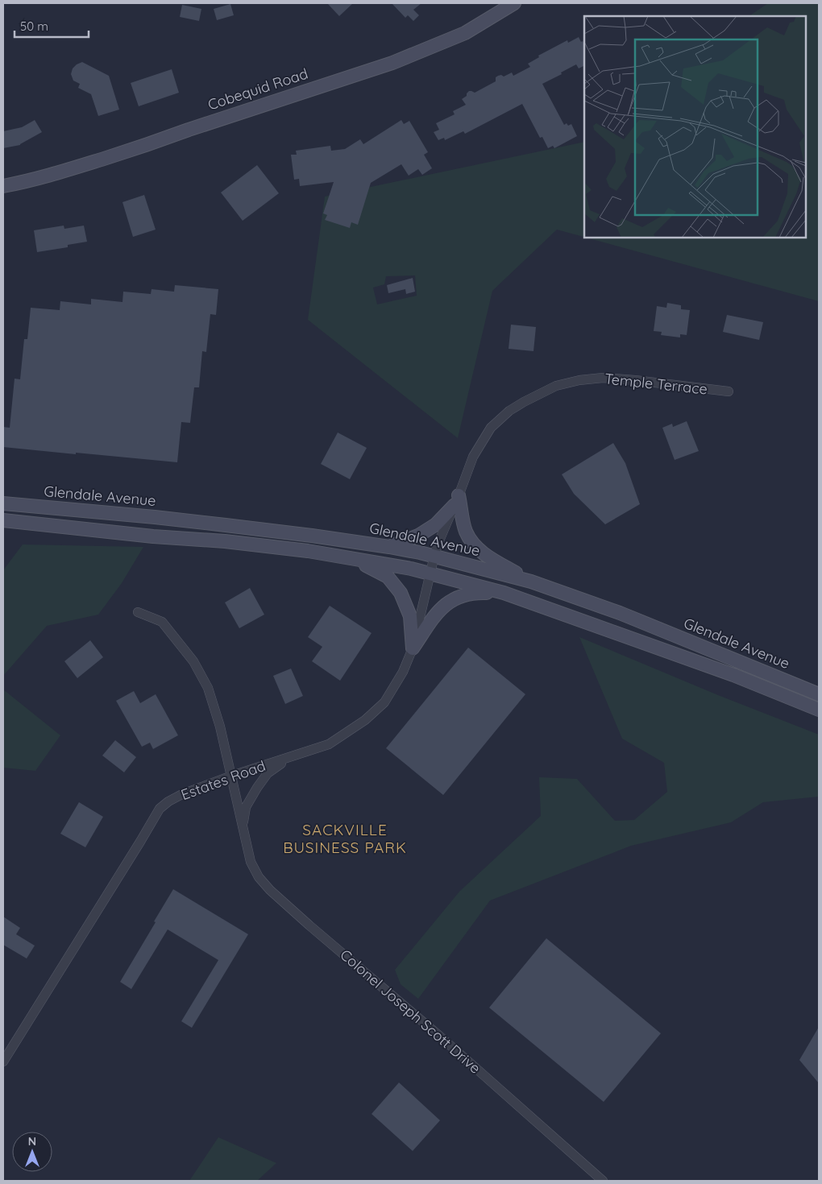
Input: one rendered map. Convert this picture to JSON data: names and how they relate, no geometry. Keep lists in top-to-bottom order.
{
  "streets": {
    "main road": ["Cobequid Road", "Glendale Avenue"],
    "street": ["Temple Terrace", "Estates Road", "Colonel Joseph Scott Drive"]
  },
  "crossings": [
    ["Temple Terrace", "Glendale Avenue"],
    ["Temple Terrace", "Estates Road"],
    ["Estates Road", "Colonel Joseph Scott Drive"]
  ],
  "districts": ["SACKVILLE BUSINESS PARK"],
  "scale_bar": "50 m",
  "north": "top"
}
